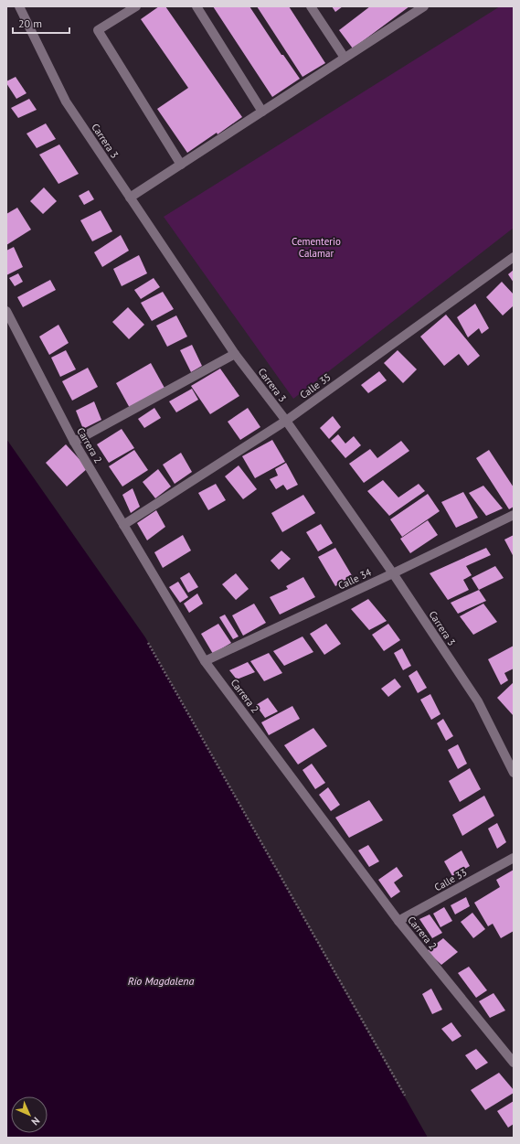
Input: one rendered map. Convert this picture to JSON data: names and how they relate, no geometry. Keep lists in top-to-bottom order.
{
  "streets": {
    "street": [
      "Carrera 3",
      "Calle 35",
      "Carrera 2",
      "Calle 34",
      "Calle 33"
    ]
  },
  "crossings": [
    ["Carrera 3", "Calle 35"],
    ["Carrera 3", "Calle 34"],
    ["Calle 35", "Carrera 2"],
    ["Carrera 2", "Calle 34"],
    ["Carrera 2", "Calle 33"]
  ],
  "water": ["Río Magdalena"],
  "parks": ["Cementerio Calamar"],
  "scale_bar": "20 m",
  "north": "bottom right"
}
